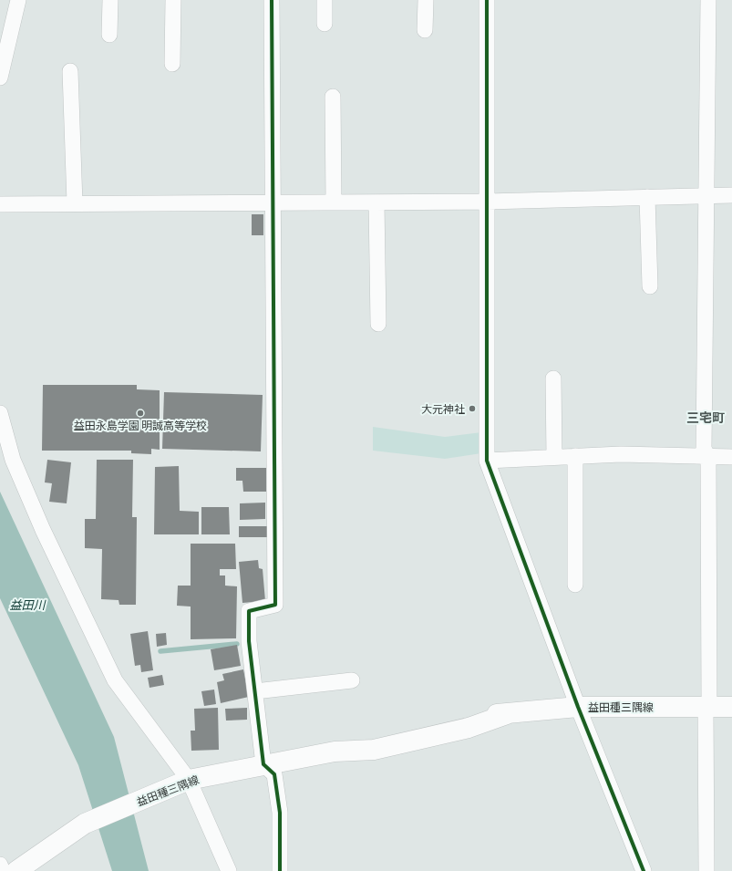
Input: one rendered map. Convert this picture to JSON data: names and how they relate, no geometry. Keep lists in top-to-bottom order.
{
  "streets": {
    "main road": ["益田種三隅線"]
  },
  "districts": ["三宅町"],
  "water": ["益田川"],
  "places": ["大元神社", "益田永島学園 明誠高等学校"]
}
